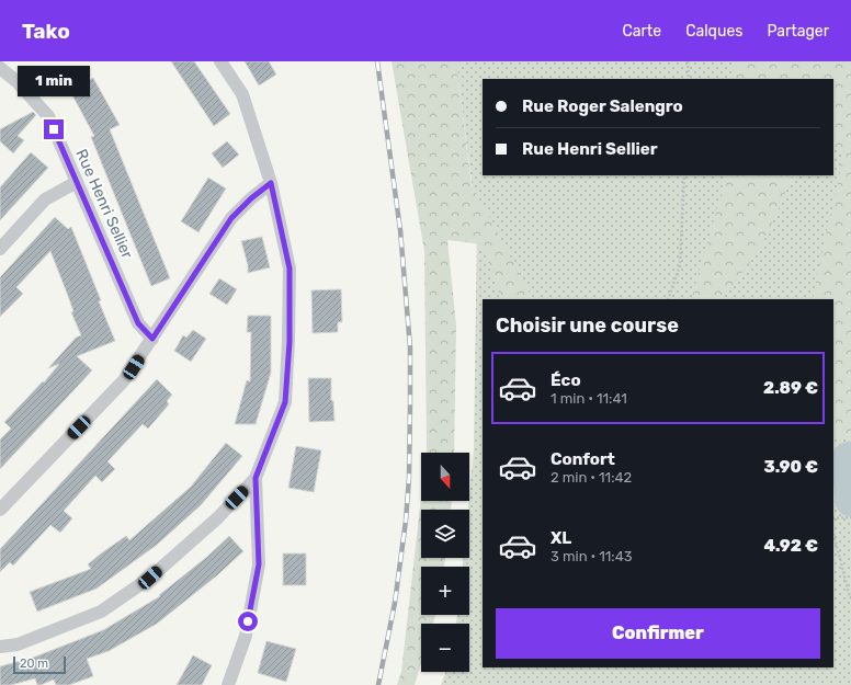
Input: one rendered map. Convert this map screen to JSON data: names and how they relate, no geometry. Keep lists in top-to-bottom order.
{
  "streets": {
    "street": ["Rue Henri Sellier"]
  },
  "scale_bar": "20 m",
  "north": "bottom",
  "page": {
    "header": "Tako",
    "nav": ["Carte", "Calques", "Partager"],
    "bubble": "1 min",
    "banner": ["Rue Roger Salengro", "Rue Henri Sellier"],
    "heading": "Choisir une course",
    "list": [
      {
        "name": "Éco",
        "note": "1 min · 11:41",
        "value": "2.89 €"
      },
      {
        "name": "Confort",
        "note": "2 min · 11:42",
        "value": "3.90 €"
      },
      {
        "name": "XL",
        "note": "3 min · 11:43",
        "value": "4.92 €"
      }
    ],
    "map_buttons": ["+", "−"],
    "buttons": "Confirmer",
    "scale": "20 m"
  }
}
